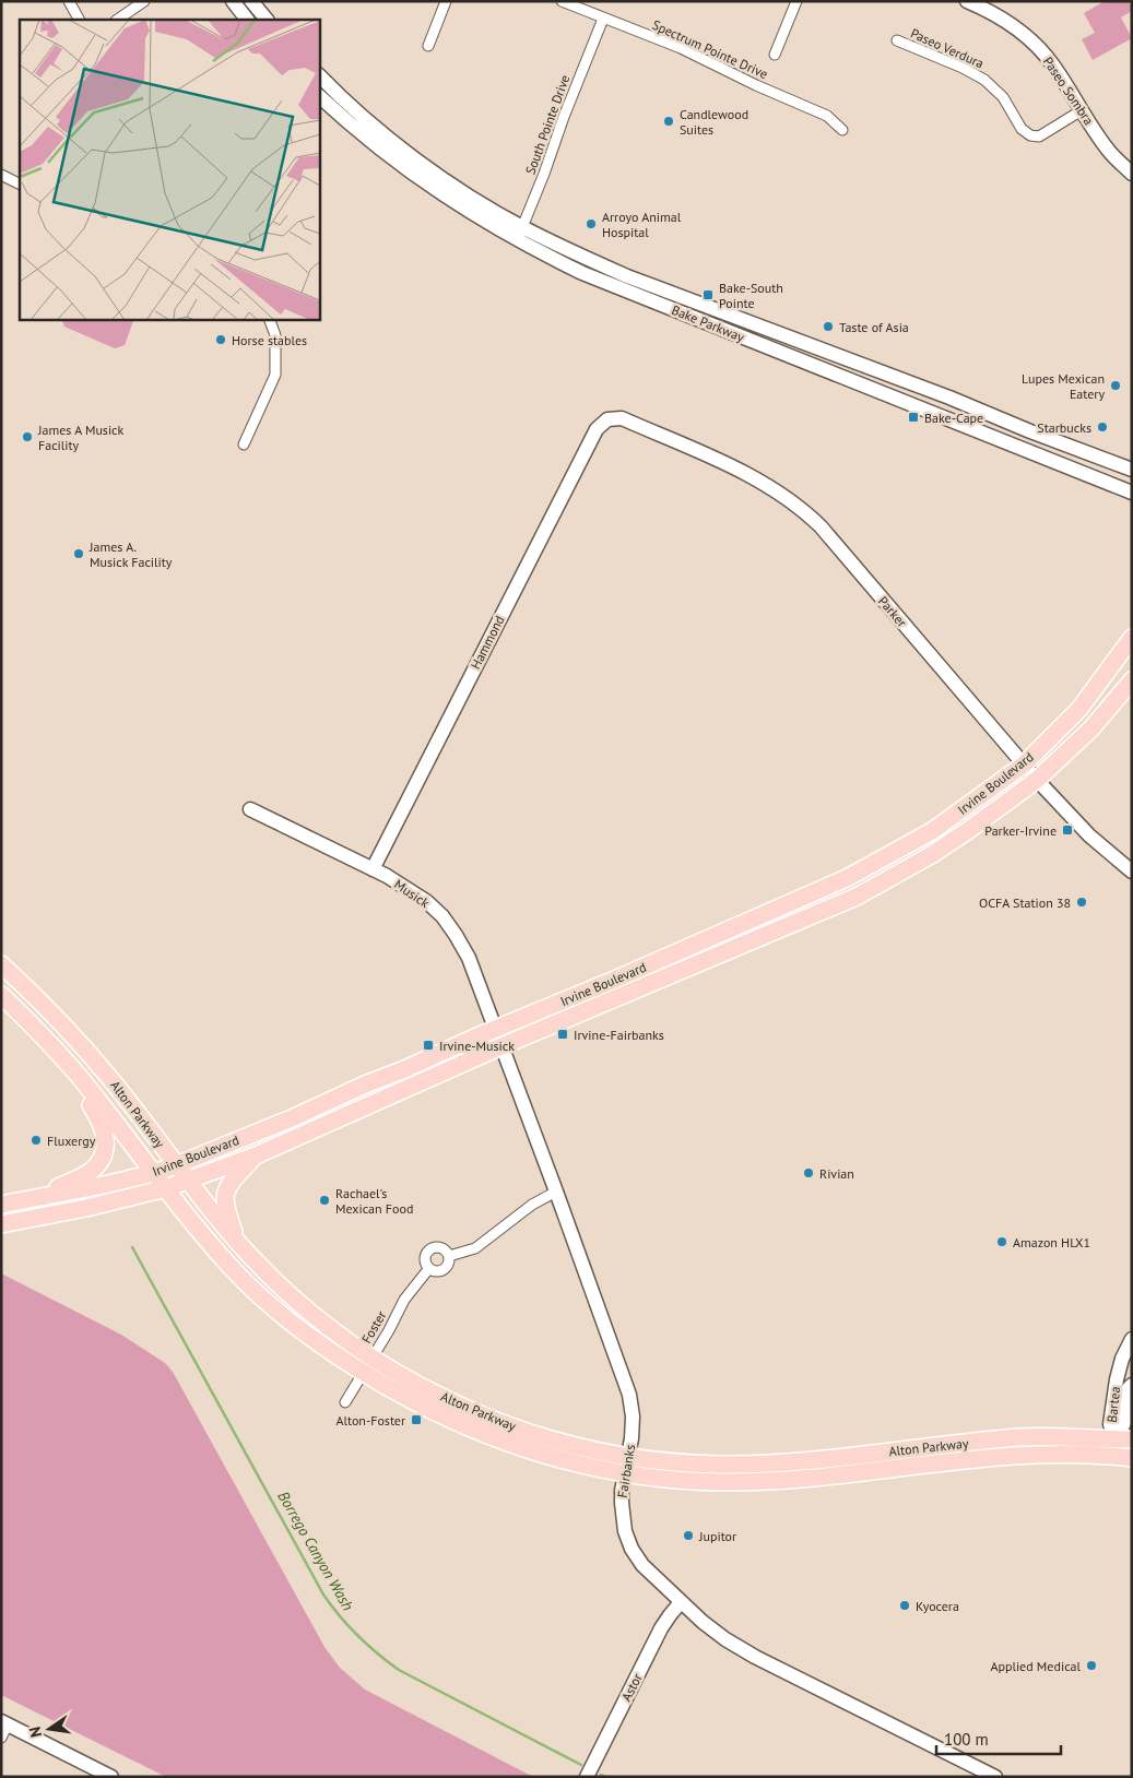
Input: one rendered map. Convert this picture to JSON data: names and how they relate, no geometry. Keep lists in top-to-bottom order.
{
  "streets": {
    "main road": ["Irvine Boulevard", "Alton Parkway"],
    "street": [
      "Paseo Verdura",
      "Spectrum Pointe Drive",
      "Paseo Sombra",
      "South Pointe Drive",
      "Bake Parkway",
      "Parker",
      "Hammond",
      "Musick",
      "Foster",
      "Bartea",
      "Fairbanks",
      "Astor"
    ]
  },
  "crossings": [
    ["Paseo Verdura", "Paseo Sombra"],
    ["Spectrum Pointe Drive", "South Pointe Drive"],
    ["South Pointe Drive", "Bake Parkway"],
    ["Parker", "Hammond"],
    ["Parker", "Irvine Boulevard"],
    ["Hammond", "Musick"],
    ["Irvine Boulevard", "Musick"],
    ["Irvine Boulevard", "Alton Parkway"],
    ["Irvine Boulevard", "Fairbanks"],
    ["Musick", "Fairbanks"],
    ["Alton Parkway", "Foster"],
    ["Alton Parkway", "Bartea"],
    ["Alton Parkway", "Fairbanks"],
    ["Fairbanks", "Astor"]
  ],
  "water": ["Borrego Canyon Wash"],
  "places": {
    "other": [
      "Candlewood Suites",
      "Arroyo Animal Hospital",
      "Taste of Asia",
      "Horse stables",
      "Lupes Mexican Eatery",
      "Starbucks",
      "James A Musick Facility",
      "James A. Musick Facility",
      "OCFA Station 38",
      "Fluxergy",
      "Rivian",
      "Rachael's Mexican Food",
      "Amazon HLX1",
      "Jupitor",
      "Kyocera",
      "Applied Medical"
    ],
    "transit": [
      "Bake-South Pointe",
      "Bake-Cape",
      "Parker-Irvine",
      "Irvine-Fairbanks",
      "Irvine-Musick",
      "Alton-Foster"
    ]
  },
  "scale_bar": "100 m",
  "north": "left"
}
